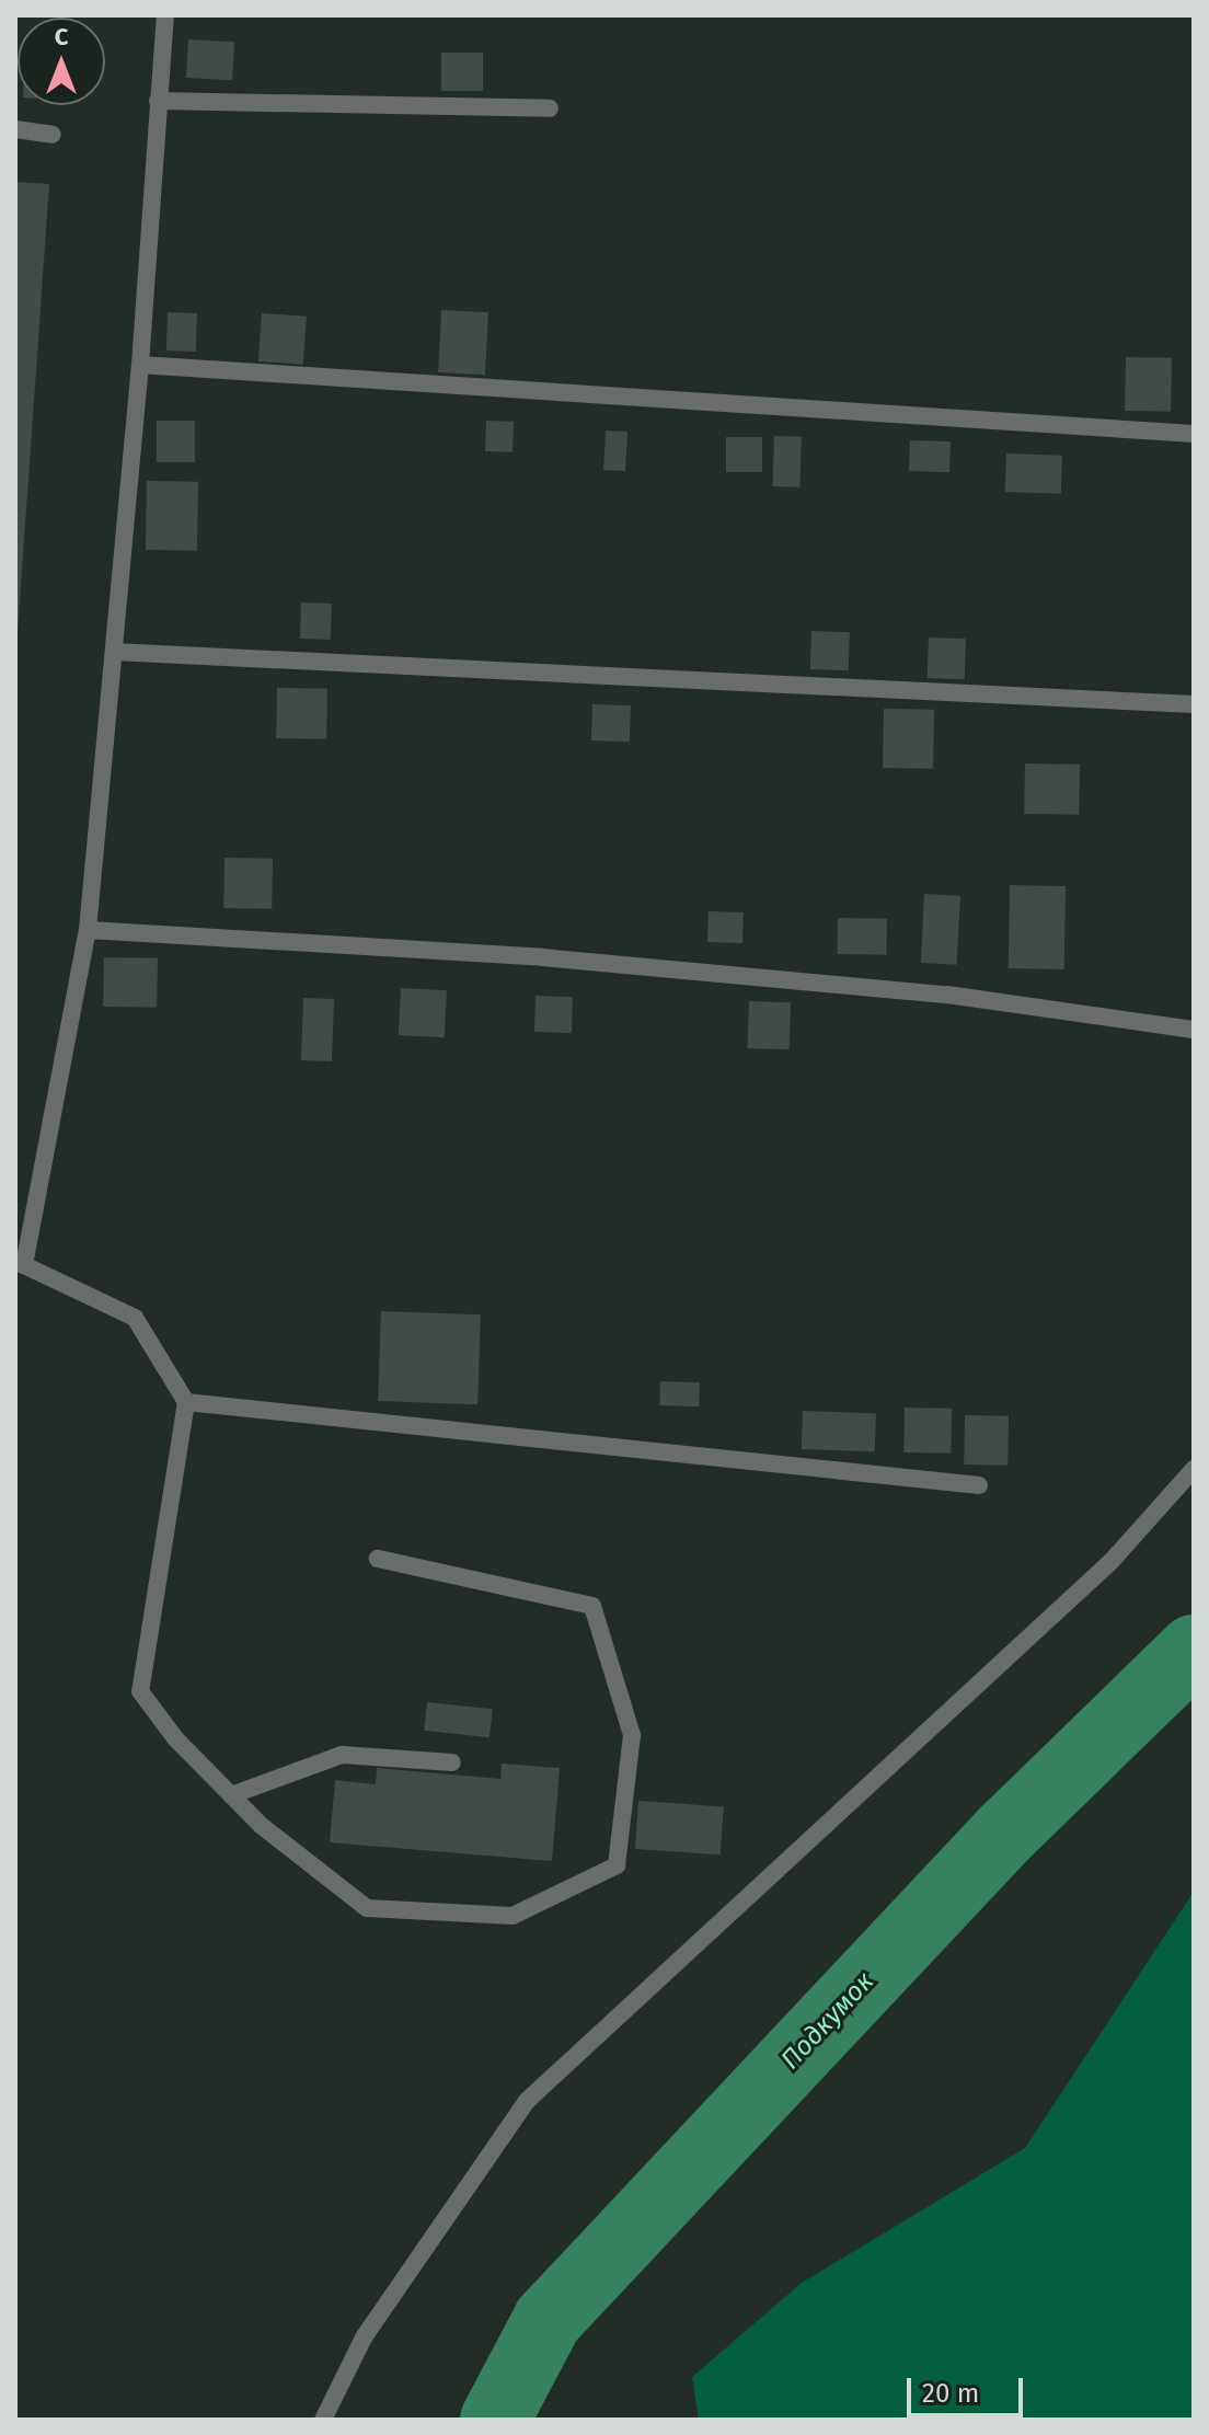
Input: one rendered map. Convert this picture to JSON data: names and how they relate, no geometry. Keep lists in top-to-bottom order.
{
  "water": ["Подкумок"],
  "scale_bar": "20 m",
  "north": "top"
}
